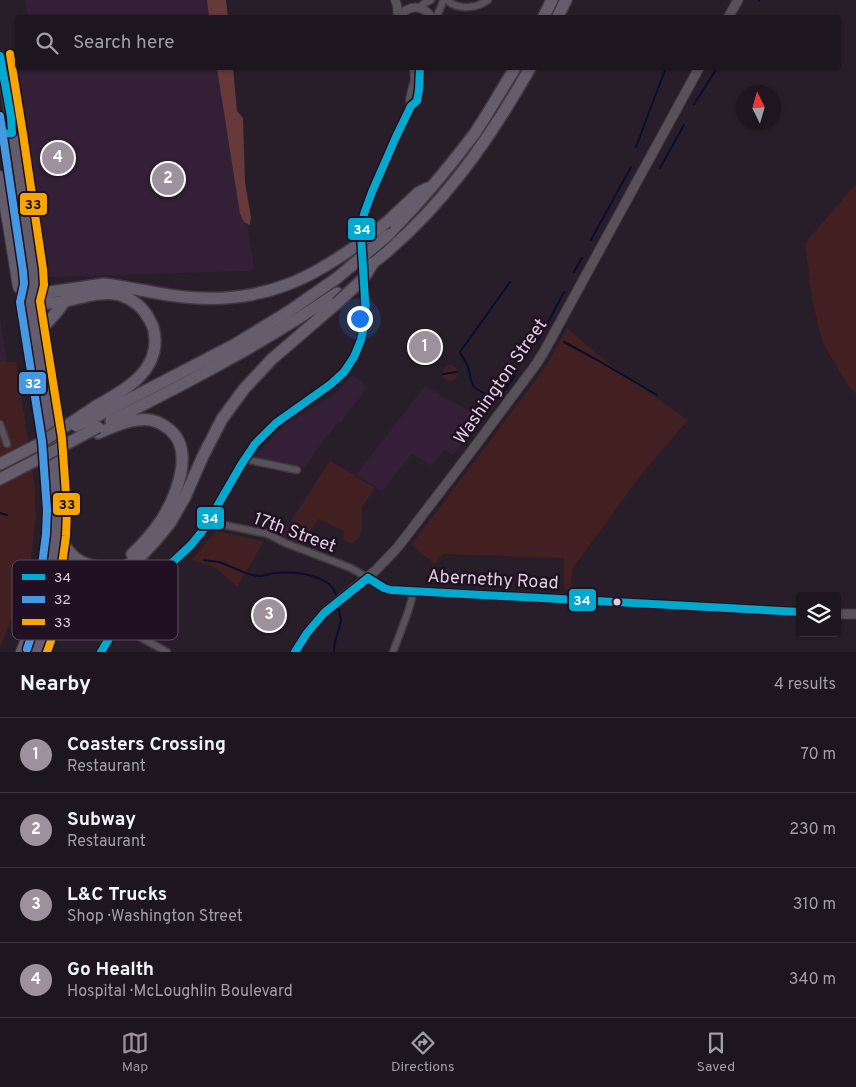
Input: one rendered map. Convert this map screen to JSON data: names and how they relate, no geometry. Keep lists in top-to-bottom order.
{
  "streets": {
    "main road": ["Washington Street", "Abernethy Road"],
    "street": ["17th Street"]
  },
  "crossings": [
    ["Washington Street", "17th Street"],
    ["Washington Street", "Abernethy Road"],
    ["17th Street", "Abernethy Road"]
  ],
  "lines": ["transit line 33", "transit line 34", "transit line 32"],
  "legend": ["34", "32", "33"],
  "north": "top",
  "page": {
    "search": "Search here",
    "pins": [
      "4",
      "2",
      "1",
      "3"
    ],
    "heading": ["Nearby", "4 results"],
    "list": [
      {
        "mark": "1",
        "name": "Coasters Crossing",
        "note": "Restaurant",
        "value": "70 m"
      },
      {
        "mark": "2",
        "name": "Subway",
        "note": "Restaurant",
        "value": "230 m"
      },
      {
        "mark": "3",
        "name": "L&C Trucks",
        "note": "Shop · Washington Street",
        "value": "310 m"
      },
      {
        "mark": "4",
        "name": "Go Health",
        "note": "Hospital · McLoughlin Boulevard",
        "value": "340 m"
      }
    ],
    "nav": ["Map", "Directions", "Saved"]
  }
}
